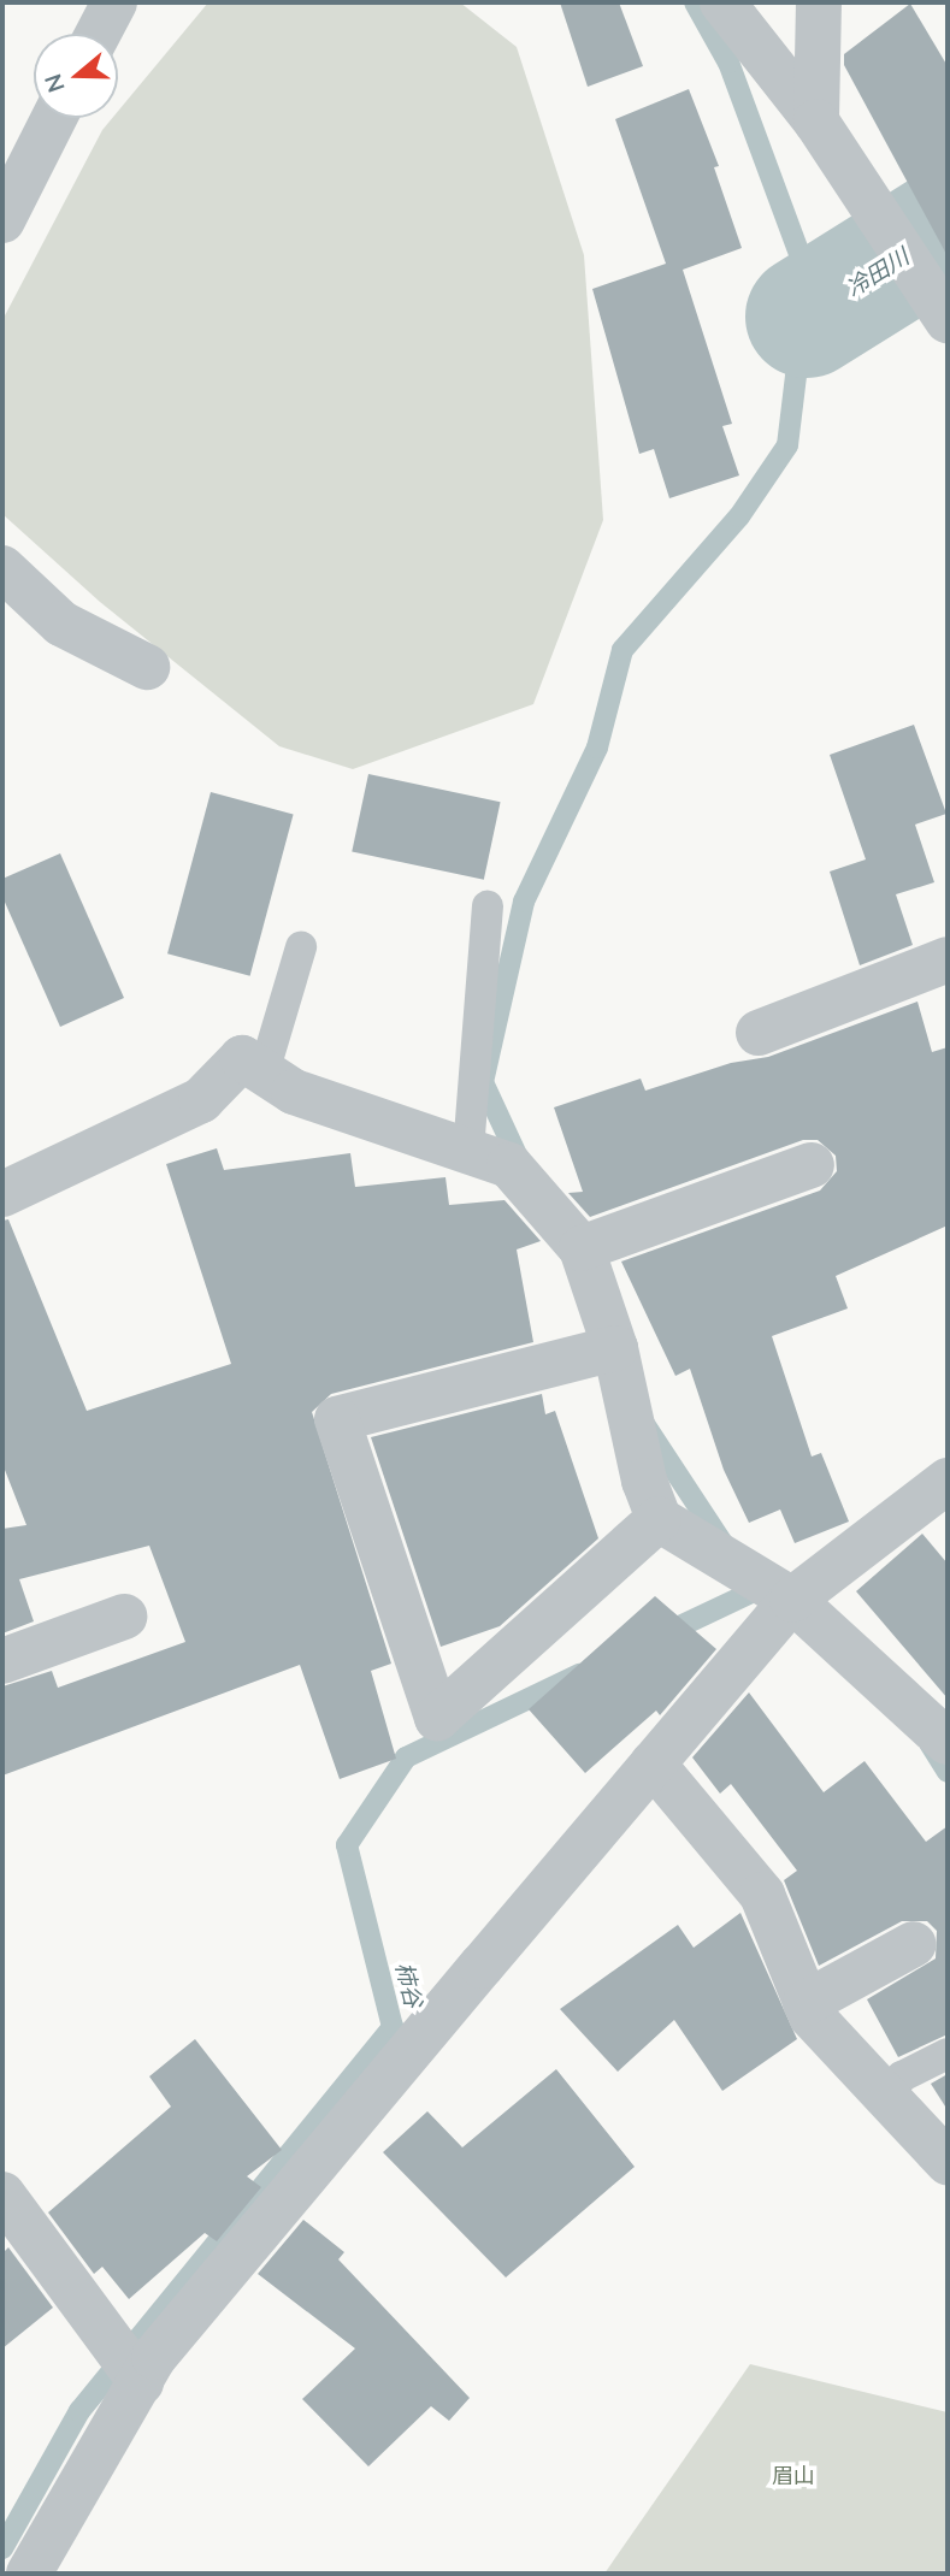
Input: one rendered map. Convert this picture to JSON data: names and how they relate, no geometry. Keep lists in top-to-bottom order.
{
  "water": ["冷田川", "柿谷"],
  "parks": ["眉山"],
  "north": "left"
}
